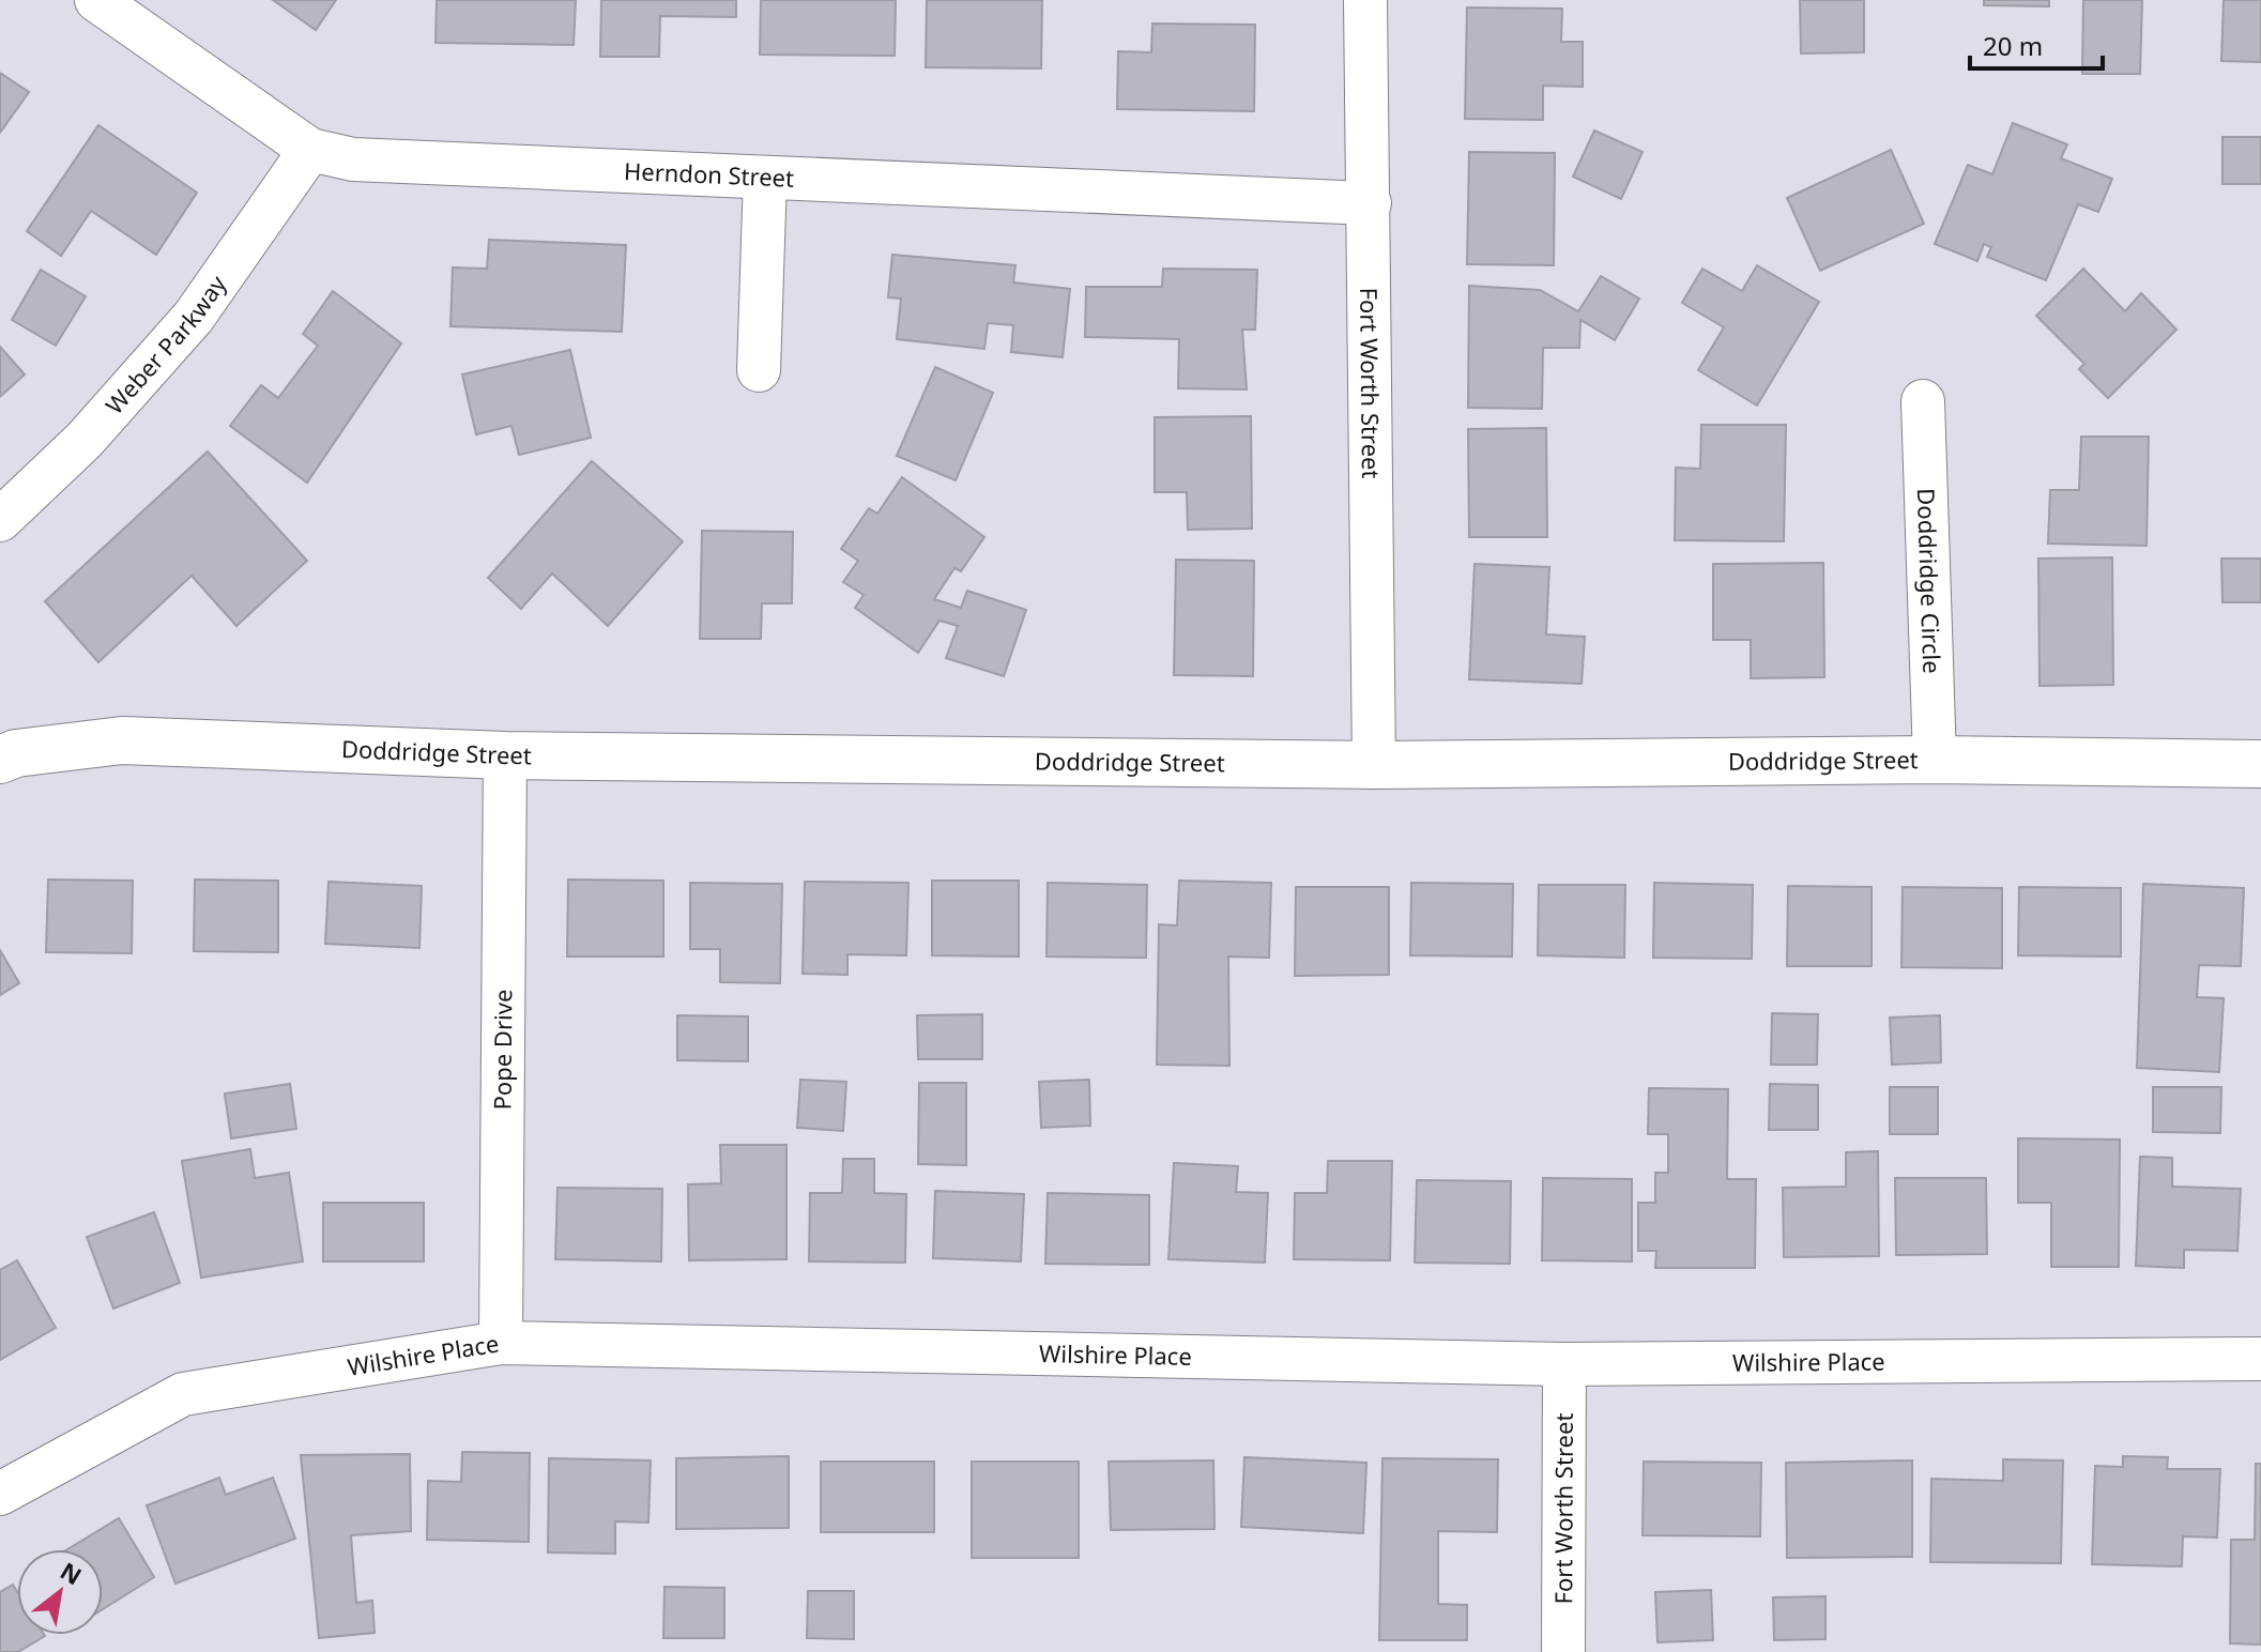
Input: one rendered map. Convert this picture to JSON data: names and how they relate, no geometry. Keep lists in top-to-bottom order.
{
  "streets": {
    "main road": ["Doddridge Street"],
    "street": [
      "Herndon Street",
      "Weber Parkway",
      "Fort Worth Street",
      "Doddridge Circle",
      "Pope Drive",
      "Wilshire Place"
    ]
  },
  "crossings": [
    ["Herndon Street", "Weber Parkway"],
    ["Herndon Street", "Fort Worth Street"],
    ["Fort Worth Street", "Doddridge Street"],
    ["Fort Worth Street", "Wilshire Place"],
    ["Doddridge Circle", "Doddridge Street"],
    ["Doddridge Street", "Pope Drive"],
    ["Pope Drive", "Wilshire Place"]
  ],
  "scale_bar": "20 m",
  "north": "top right"
}
